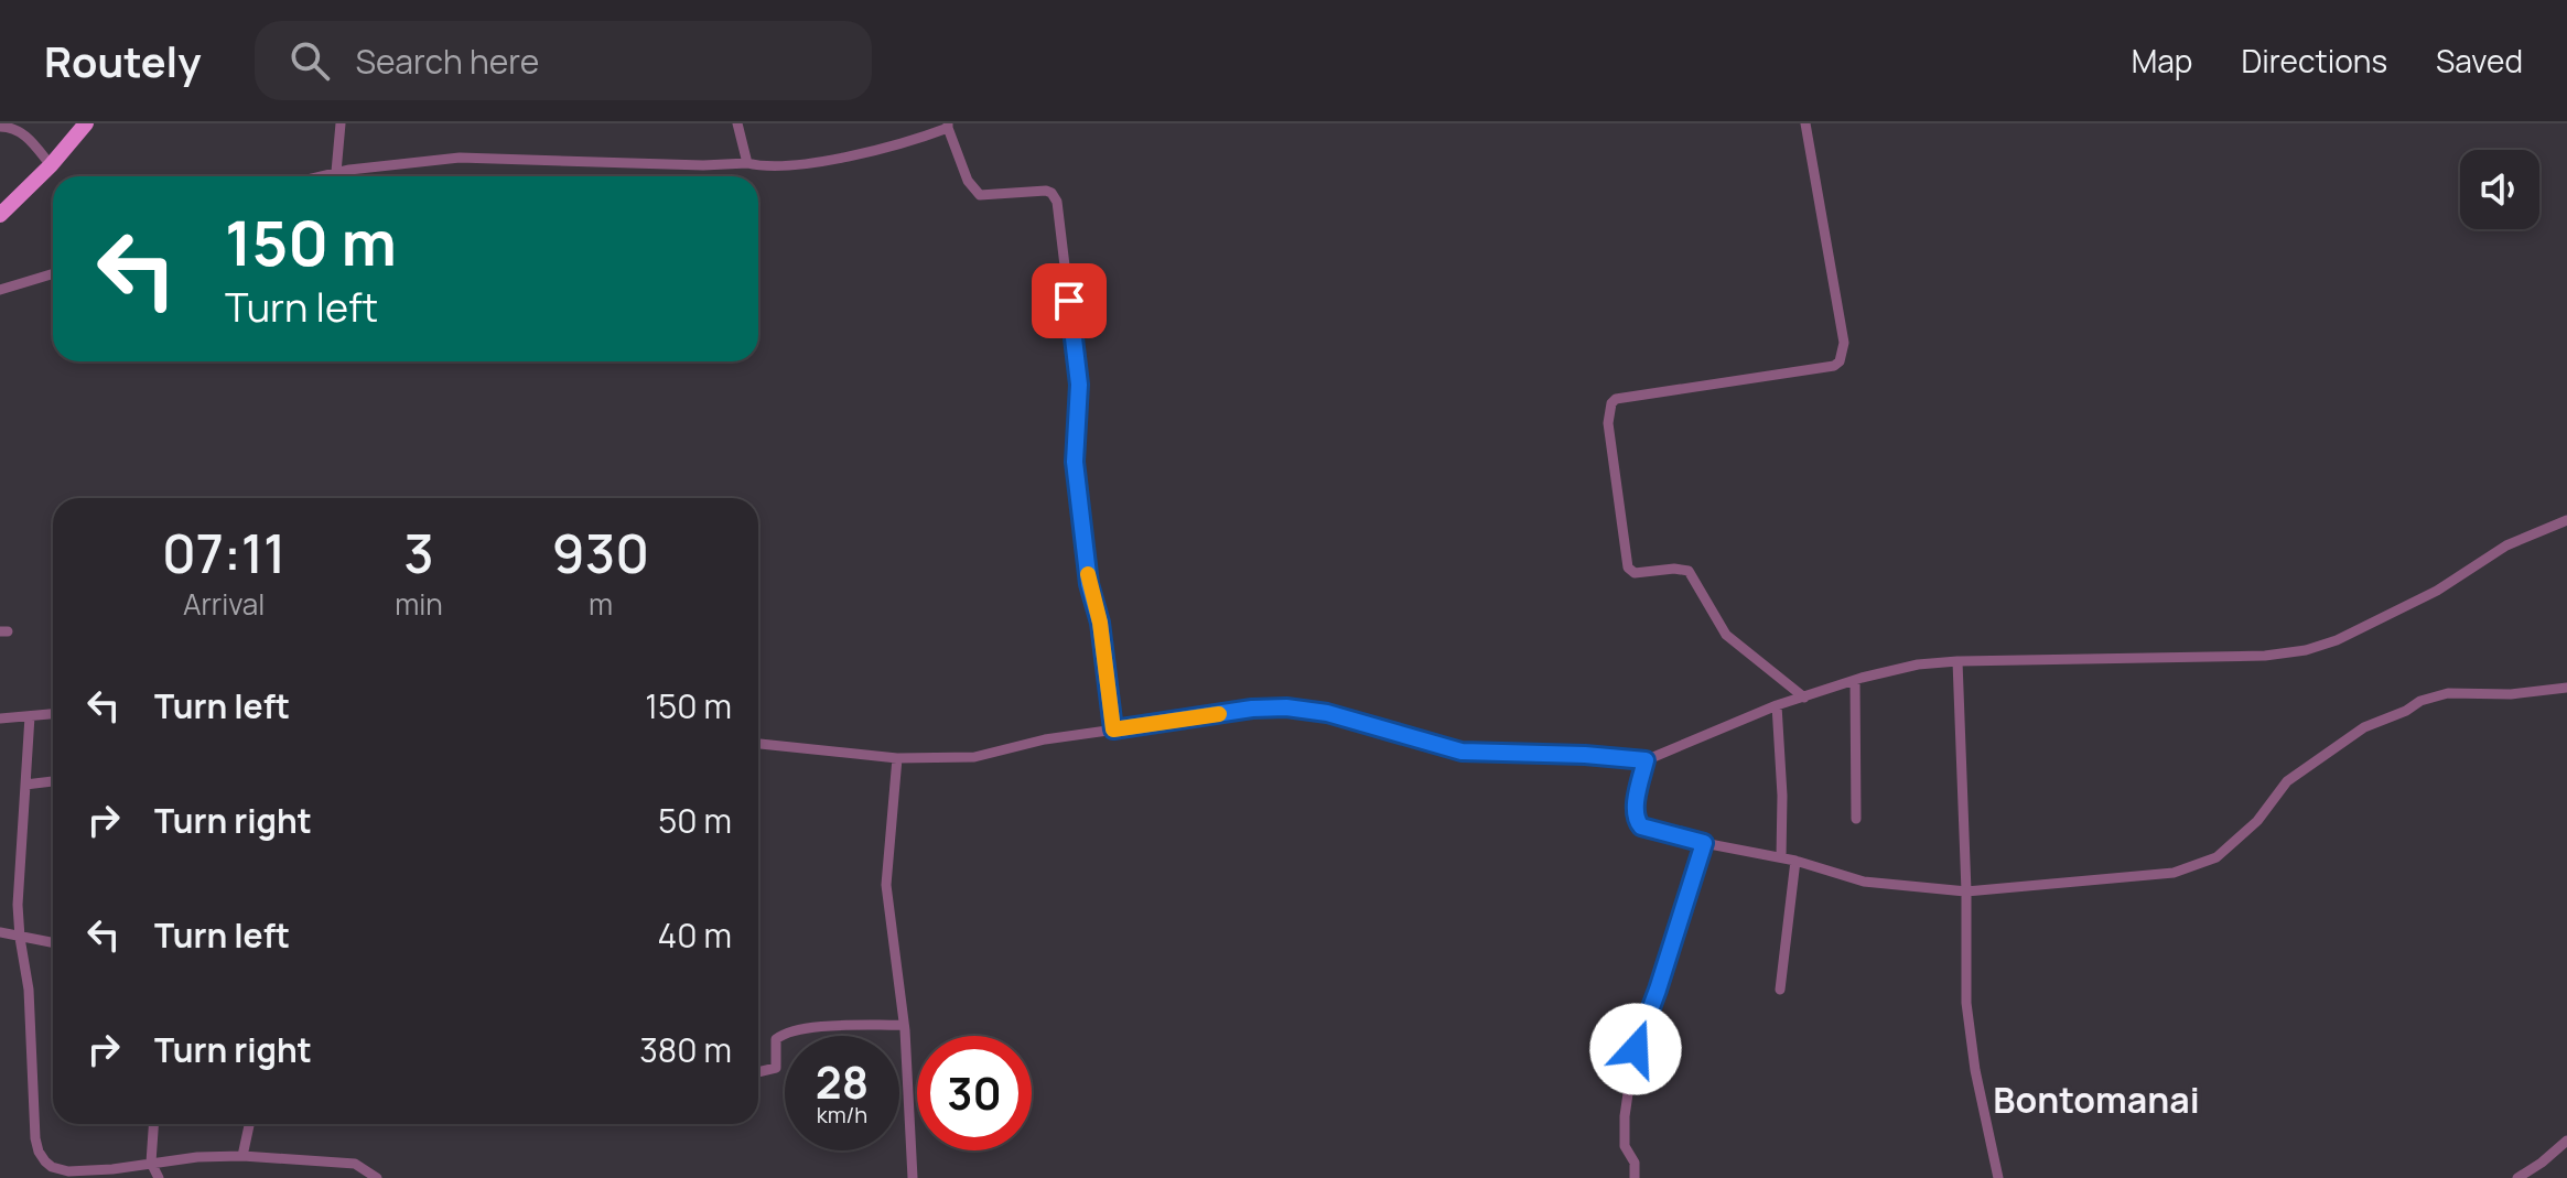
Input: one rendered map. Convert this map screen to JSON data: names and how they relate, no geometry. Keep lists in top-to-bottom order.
{
  "districts": ["Bontomanai"],
  "page": {
    "header": "Routely",
    "search": "Search here",
    "nav": ["Map", "Directions", "Saved"],
    "turn": ["150 m", "Turn left"],
    "eta": [
      "07:11",
      "Arrival",
      "3",
      "min",
      "930",
      "m"
    ],
    "list": [
      {
        "name": "Turn left",
        "value": "150 m"
      },
      {
        "name": "Turn right",
        "value": "50 m"
      },
      {
        "name": "Turn left",
        "value": "40 m"
      },
      {
        "name": "Turn right",
        "value": "380 m"
      }
    ],
    "speed": "28 km/h",
    "limit": "30"
  }
}
